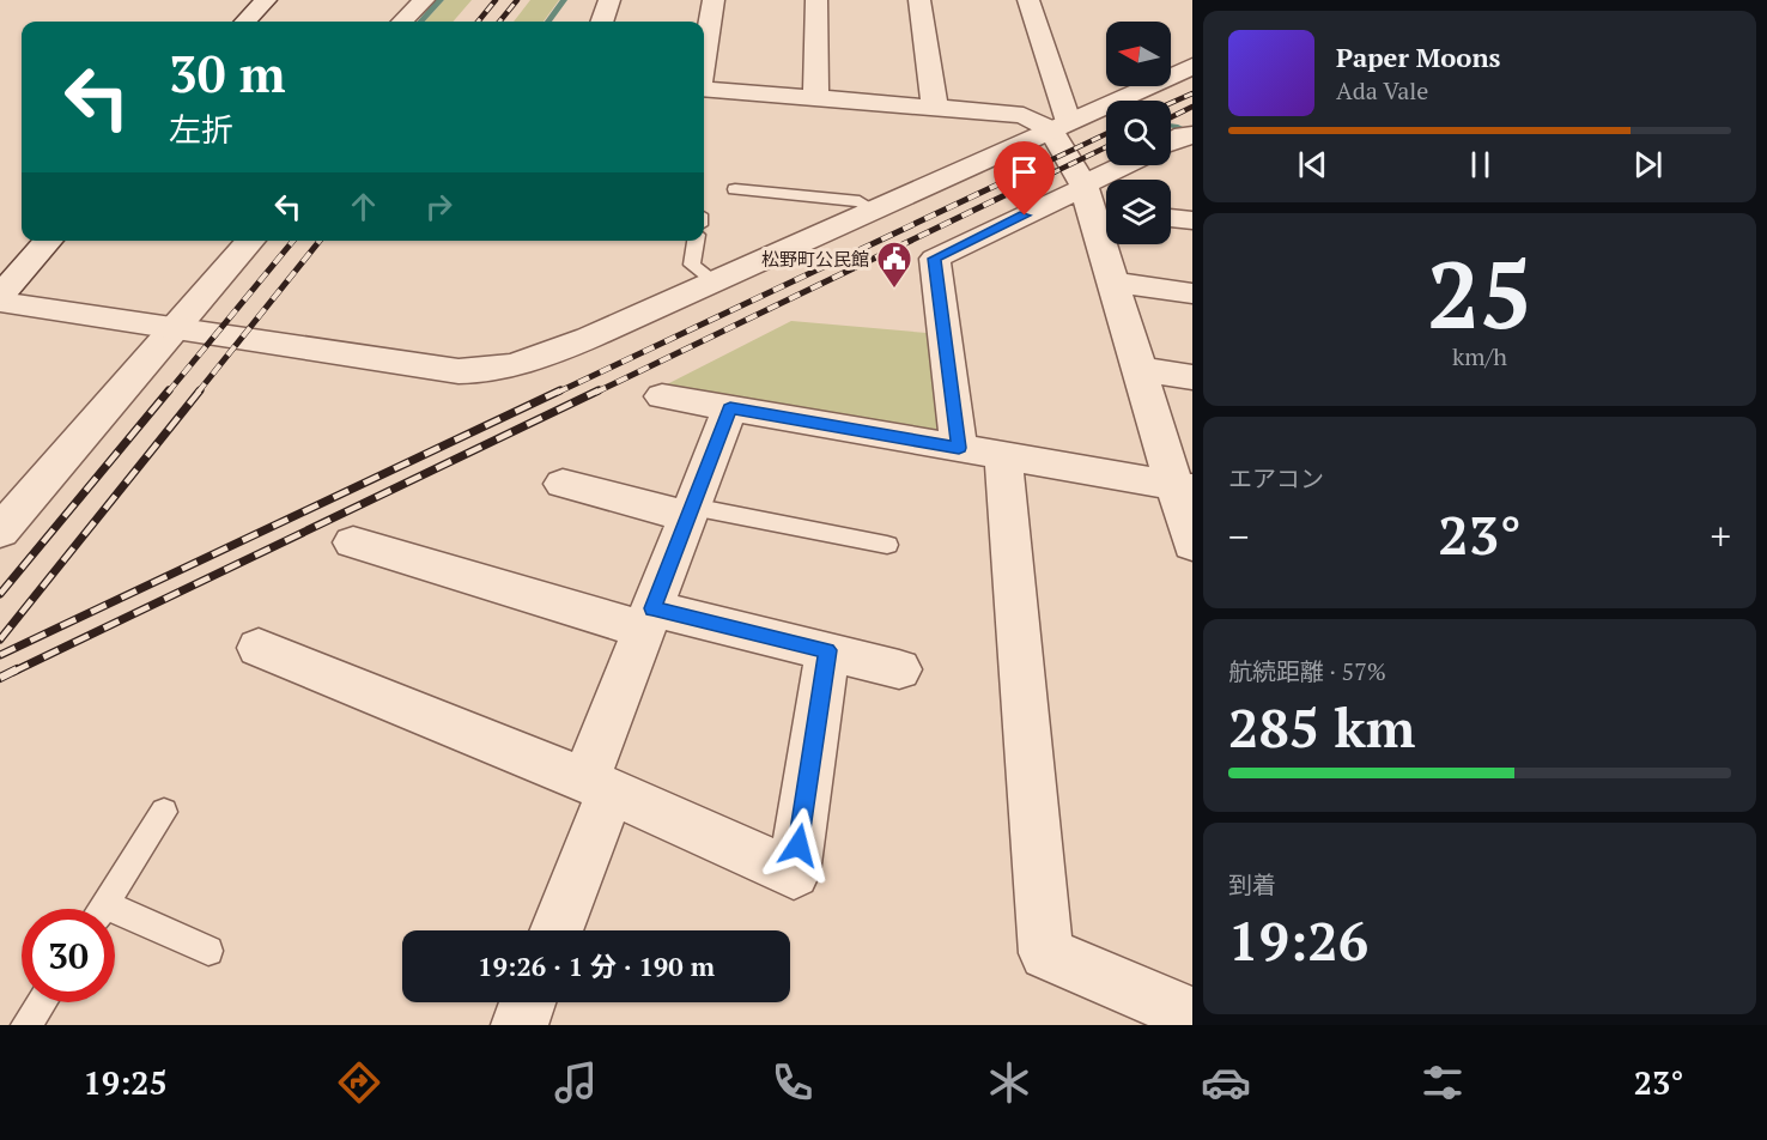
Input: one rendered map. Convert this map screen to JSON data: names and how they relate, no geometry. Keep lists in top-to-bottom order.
{
  "places": {
    "public building": ["松野町公民館"]
  },
  "north": "left",
  "page": {
    "turn": ["30 m", "左折"],
    "song": ["Paper Moons", "Ada Vale"],
    "tile": [
      ["25", "km/h"],
      "エアコン",
      ["航続距離 · 57%", "285 km"],
      ["到着", "19:26"]
    ],
    "heat": ["−", "23°", "+"],
    "limit": "30",
    "trip": "19:26 · 1 分 · 190 m",
    "tabs": ["19:25", "23°"]
  }
}
